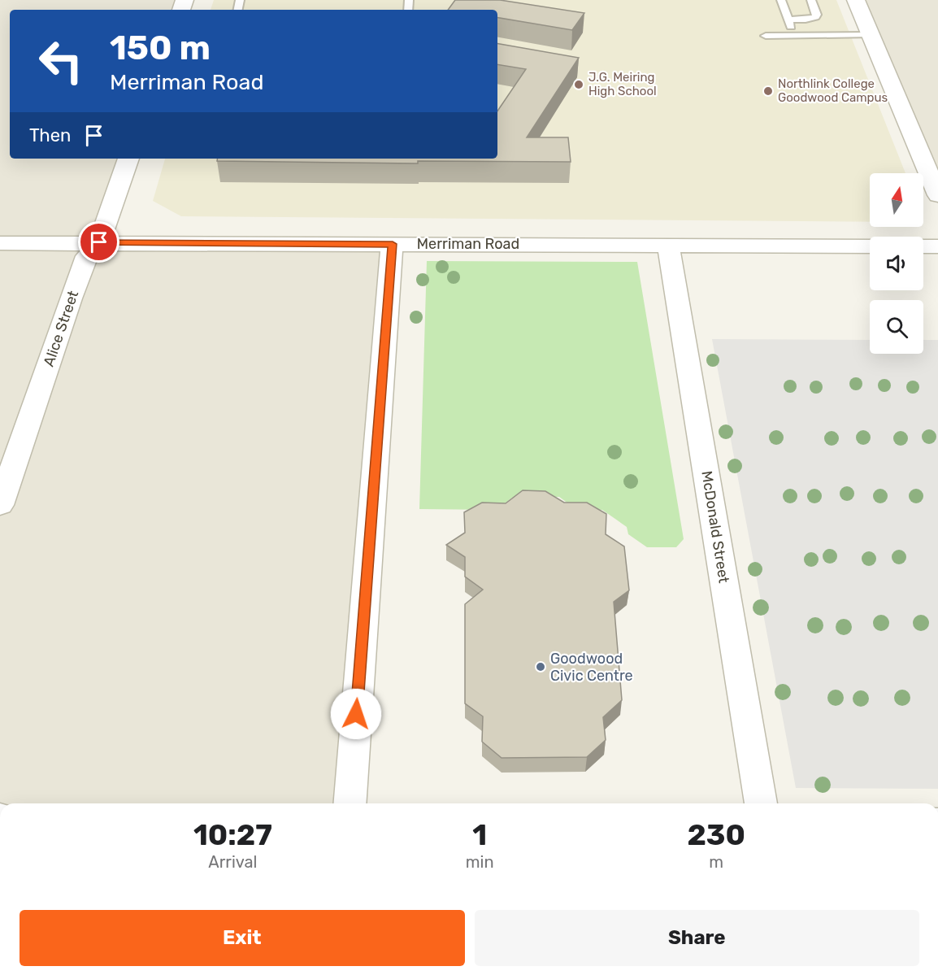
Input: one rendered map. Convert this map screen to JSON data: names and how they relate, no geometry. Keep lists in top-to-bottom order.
{
  "streets": {
    "street": ["Merriman Road", "Alice Street", "McDonald Street"]
  },
  "crossings": [
    ["Merriman Road", "Alice Street"],
    ["Merriman Road", "McDonald Street"]
  ],
  "places": ["J.G. Meiring High School", "Northlink College Goodwood Campus", "Goodwood Civic Centre"],
  "north": "top",
  "page": {
    "turn": ["150 m", "Merriman Road"],
    "then": "Then",
    "eta": [
      "10:27",
      "Arrival",
      "1",
      "min",
      "230",
      "m"
    ],
    "buttons": ["Exit", "Share"]
  }
}
